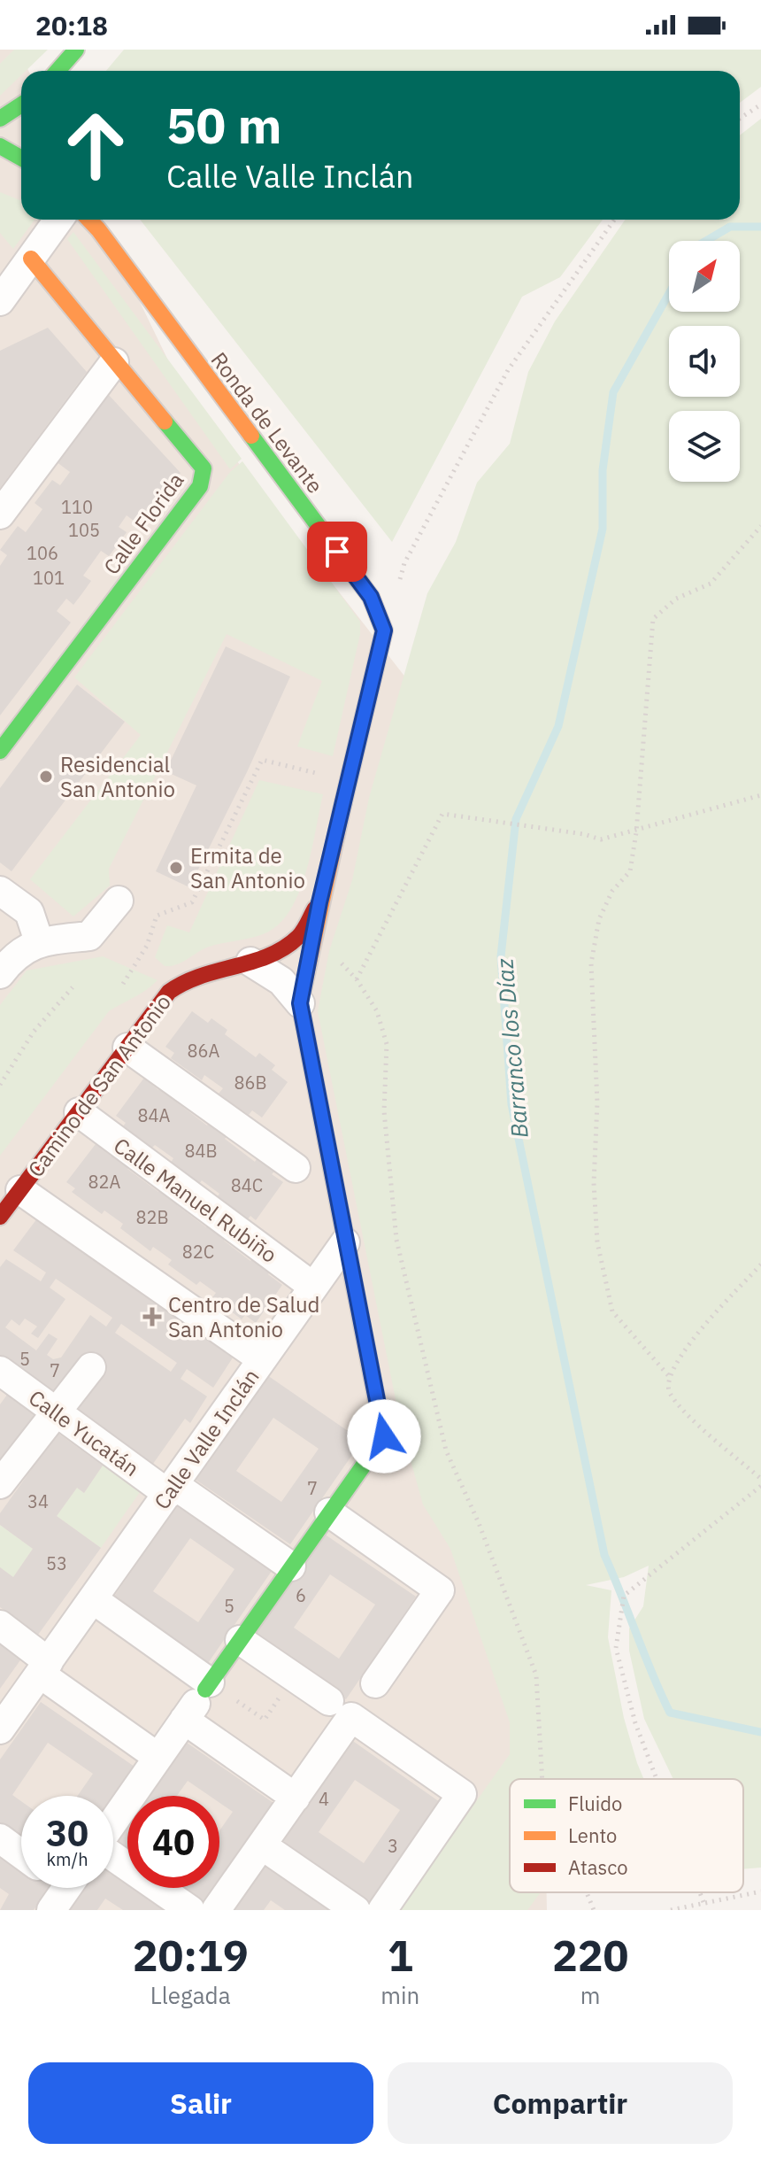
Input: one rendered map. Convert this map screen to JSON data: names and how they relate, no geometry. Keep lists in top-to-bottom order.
{
  "streets": {
    "street": [
      "Ronda de Levante",
      "Calle Florida",
      "Camino de San Antonio",
      "Calle Manuel Rubiño",
      "Calle Yucatán",
      "Calle Valle Inclán"
    ]
  },
  "crossings": [
    ["Camino de San Antonio", "Calle Manuel Rubiño"],
    ["Calle Manuel Rubiño", "Calle Valle Inclán"],
    ["Calle Yucatán", "Calle Valle Inclán"]
  ],
  "water": ["Barranco los Díaz"],
  "places": {
    "other": ["Residencial San Antonio", "Ermita de San Antonio"],
    "health": ["Centro de Salud San Antonio"]
  },
  "house_numbers": [
    "110",
    "105",
    "106",
    "101",
    "86A",
    "86B",
    "84A",
    "84B",
    "82A",
    "84C",
    "82B",
    "82C",
    "5",
    "7",
    "7",
    "34",
    "53",
    "6",
    "5",
    "4",
    "3"
  ],
  "legend": ["Fluido", "Lento", "Atasco"],
  "north": "top right",
  "page": {
    "status": "20:18",
    "turn": ["50 m", "Calle Valle Inclán"],
    "speed": "30 km/h",
    "limit": "40",
    "eta": [
      "20:19",
      "Llegada",
      "1",
      "min",
      "220",
      "m"
    ],
    "buttons": ["Salir", "Compartir"]
  }
}
